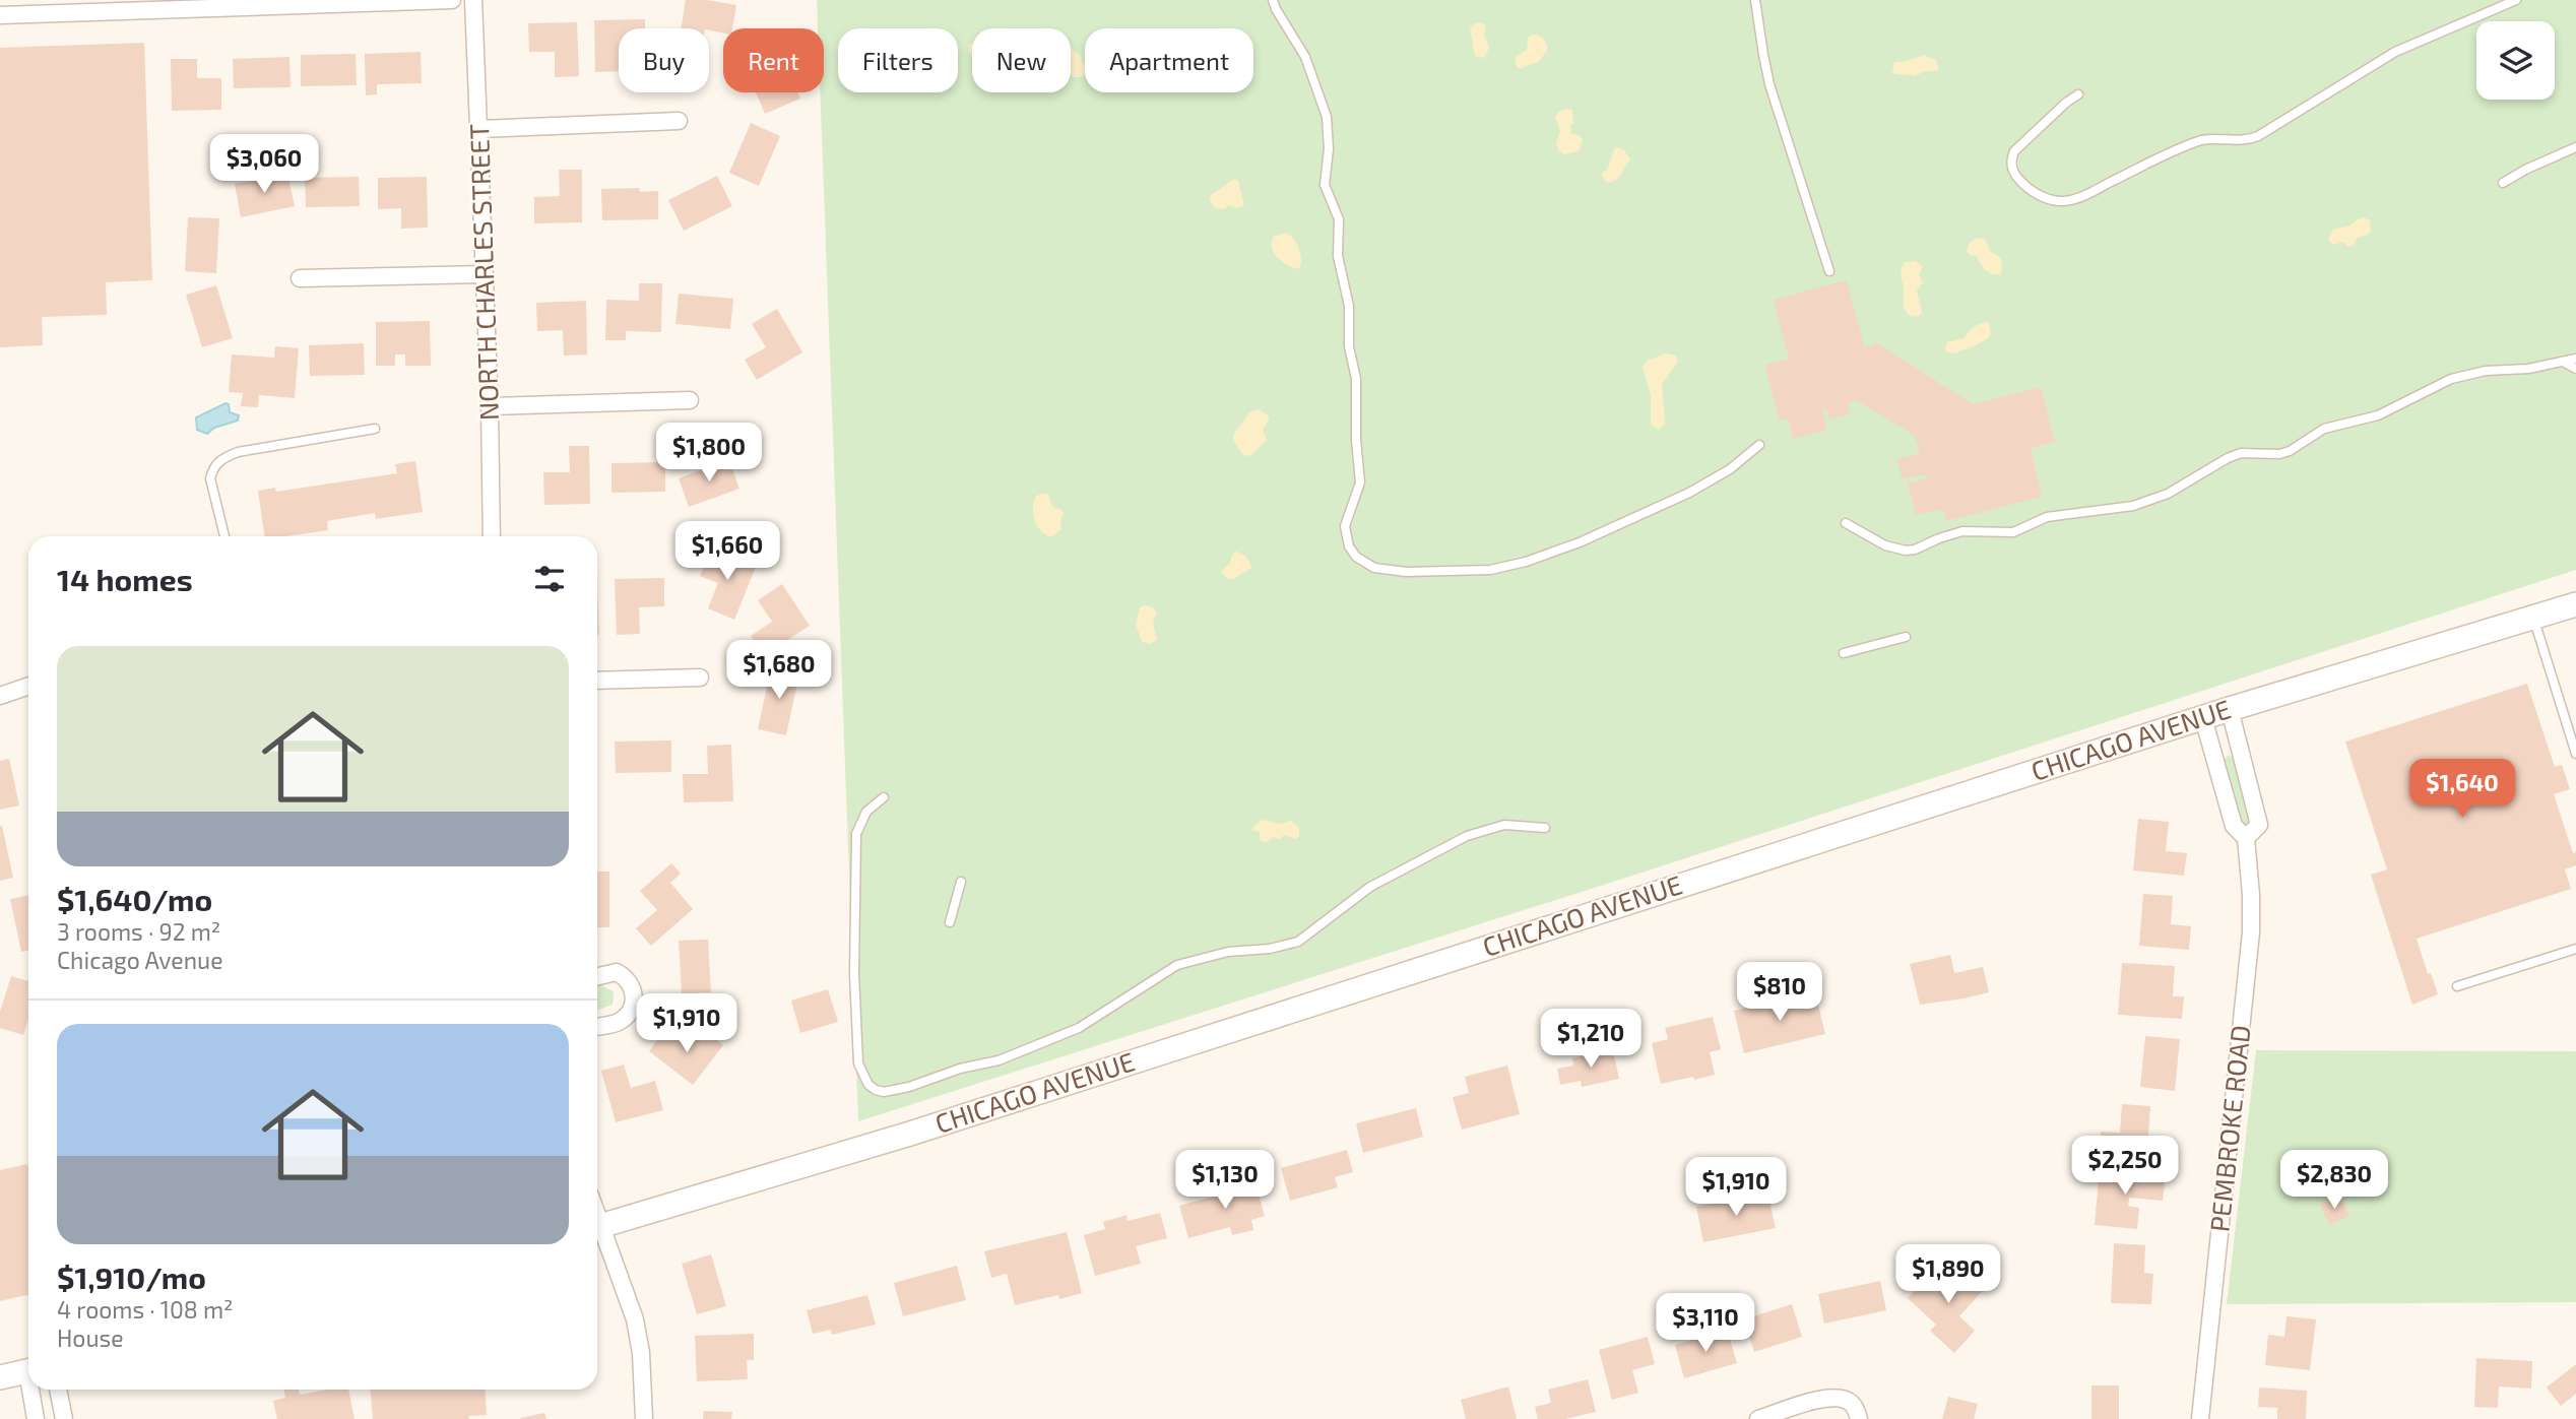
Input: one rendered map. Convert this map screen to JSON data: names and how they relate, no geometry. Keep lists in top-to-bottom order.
{
  "streets": {
    "main road": ["CHICAGO AVENUE"],
    "street": ["NORTH CHARLES STREET", "PEMBROKE ROAD"]
  },
  "crossings": [
    ["CHICAGO AVENUE", "PEMBROKE ROAD"]
  ],
  "page": {
    "chip": [
      "Buy",
      "Rent",
      "Filters",
      "New",
      "Apartment"
    ],
    "price": [
      "$3,060",
      "$1,800",
      "$1,660",
      "$1,680",
      "$1,640",
      "$810",
      "$1,910",
      "$1,210",
      "$2,250",
      "$1,130",
      "$2,830",
      "$1,910",
      "$1,890",
      "$3,110"
    ],
    "heading": "14 homes",
    "list": [
      {
        "name": "$1,640/mo",
        "note": "3 rooms · 92 m² · Chicago Avenue"
      },
      {
        "name": "$1,910/mo",
        "note": "4 rooms · 108 m² · House"
      }
    ]
  }
}
